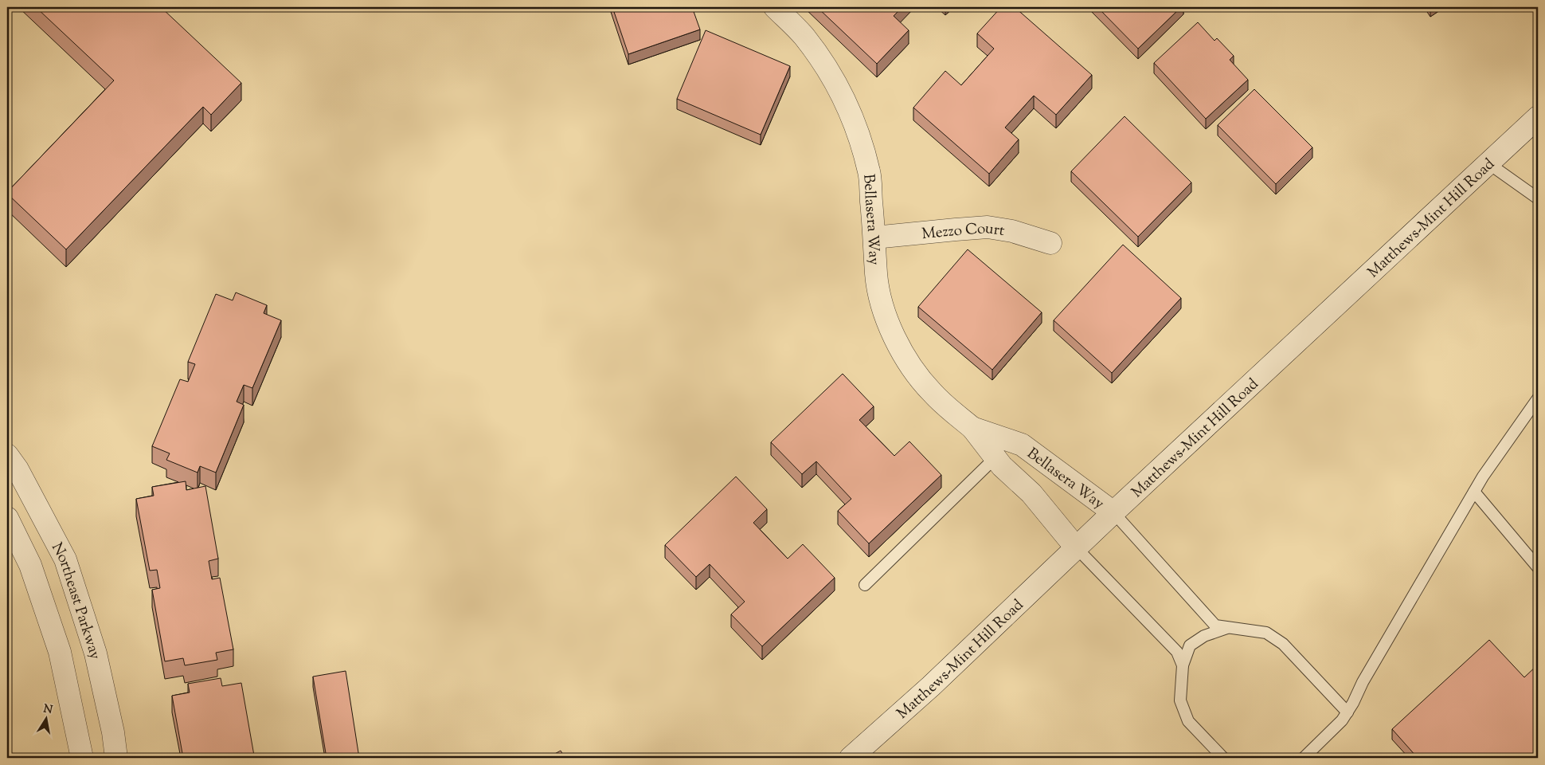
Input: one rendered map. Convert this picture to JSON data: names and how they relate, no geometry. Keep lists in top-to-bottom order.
{
  "streets": {
    "street": [
      "Matthews-Mint Hill Road",
      "Bellasera Way",
      "Mezzo Court",
      "Northeast Parkway"
    ]
  },
  "crossings": [
    ["Matthews-Mint Hill Road", "Bellasera Way"],
    ["Bellasera Way", "Mezzo Court"]
  ],
  "north": "top"
}
